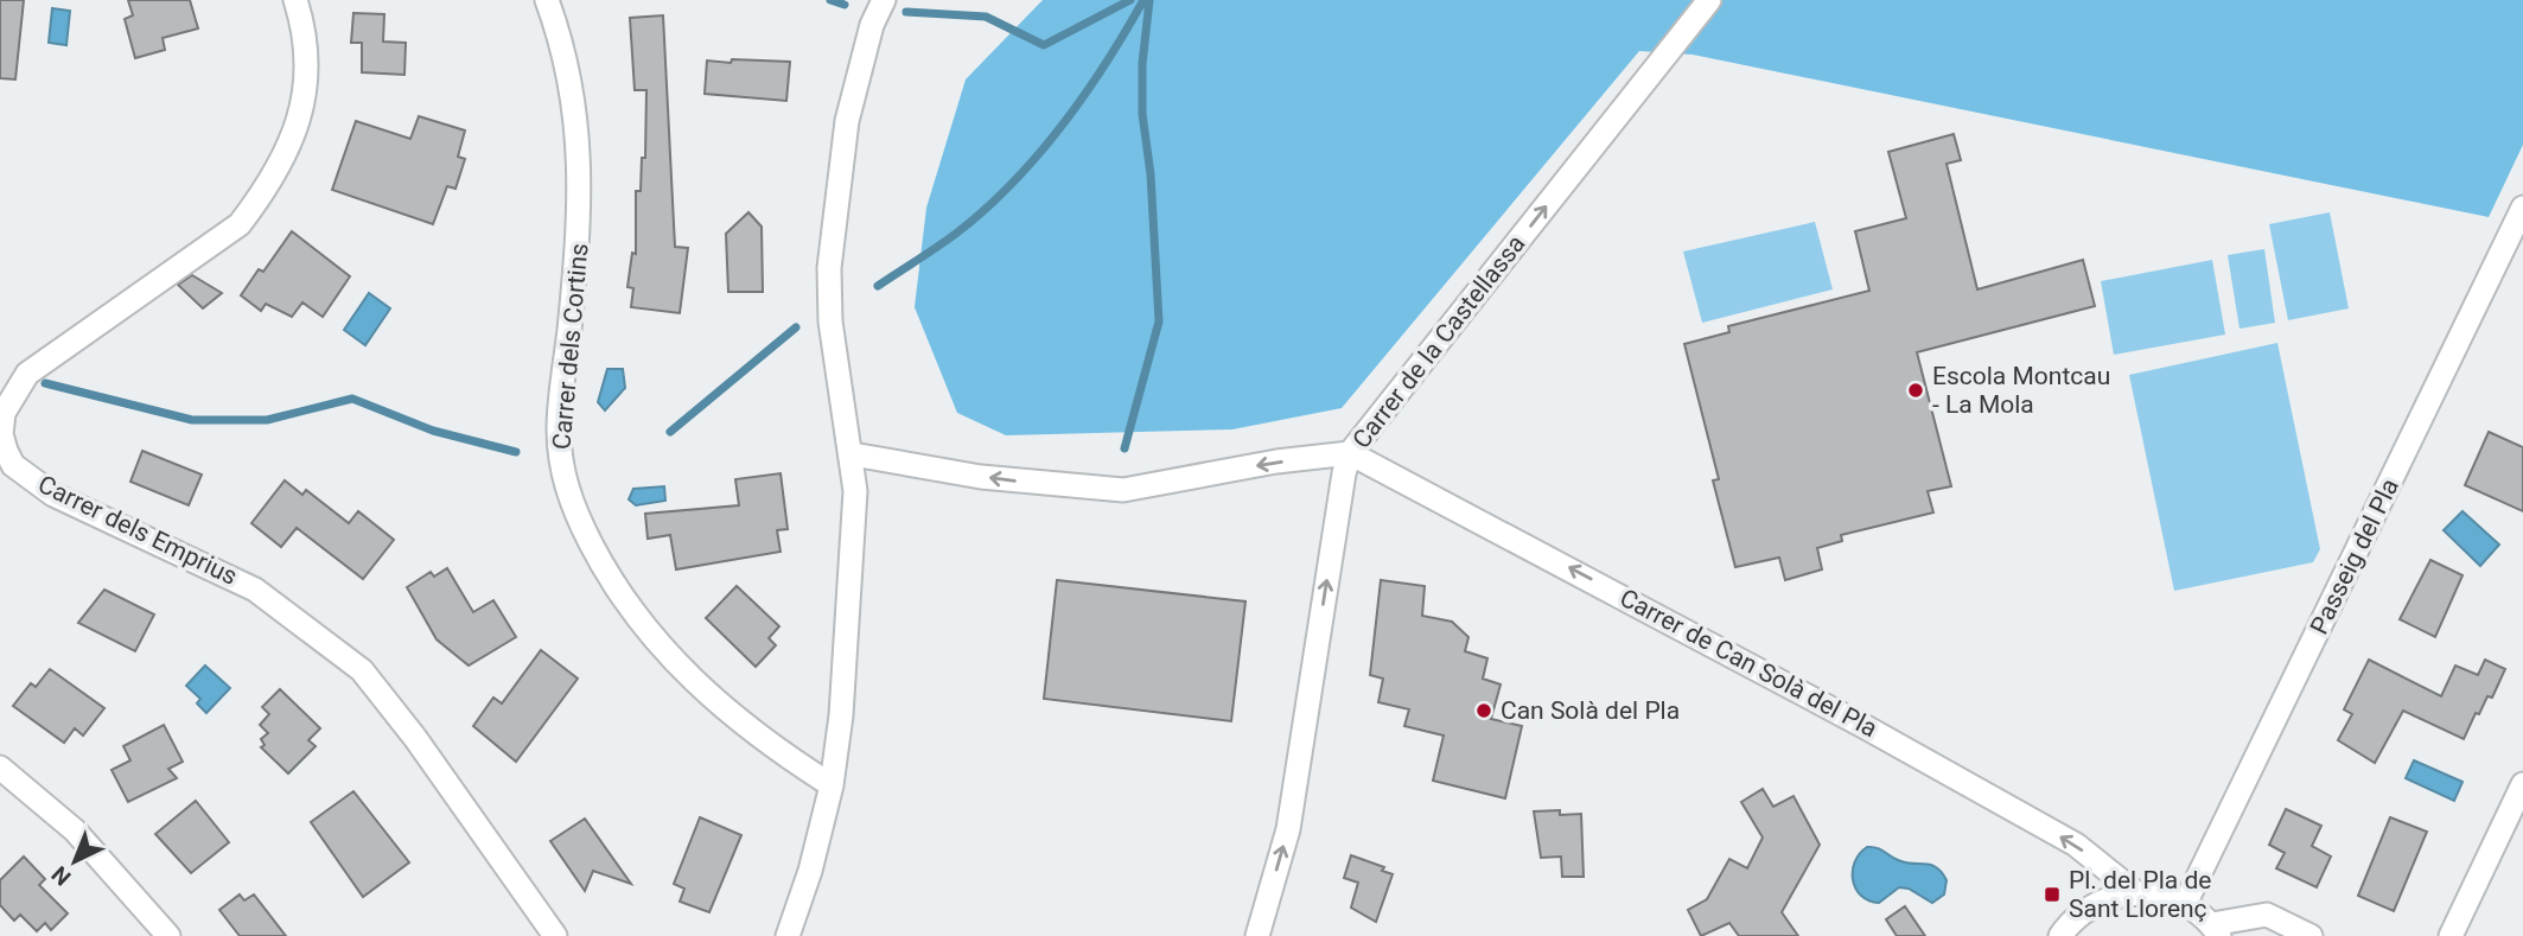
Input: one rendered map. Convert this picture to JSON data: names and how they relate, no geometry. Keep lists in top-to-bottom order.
{
  "streets": {
    "street": [
      "Carrer de la Castellassa",
      "Carrer dels Cortins",
      "Carrer dels Emprius",
      "Passeig del Pla",
      "Carrer de Can Solà del Pla"
    ]
  },
  "crossings": [
    ["Carrer de la Castellassa", "Carrer de Can Solà del Pla"]
  ],
  "one_way": ["Carrer de la Castellassa", "Carrer de Can Solà del Pla"],
  "places": {
    "other": ["Escola Montcau - La Mola", "Can Solà del Pla"],
    "transit": ["Pl. del Pla de Sant Llorenç"]
  },
  "north": "bottom left"
}
